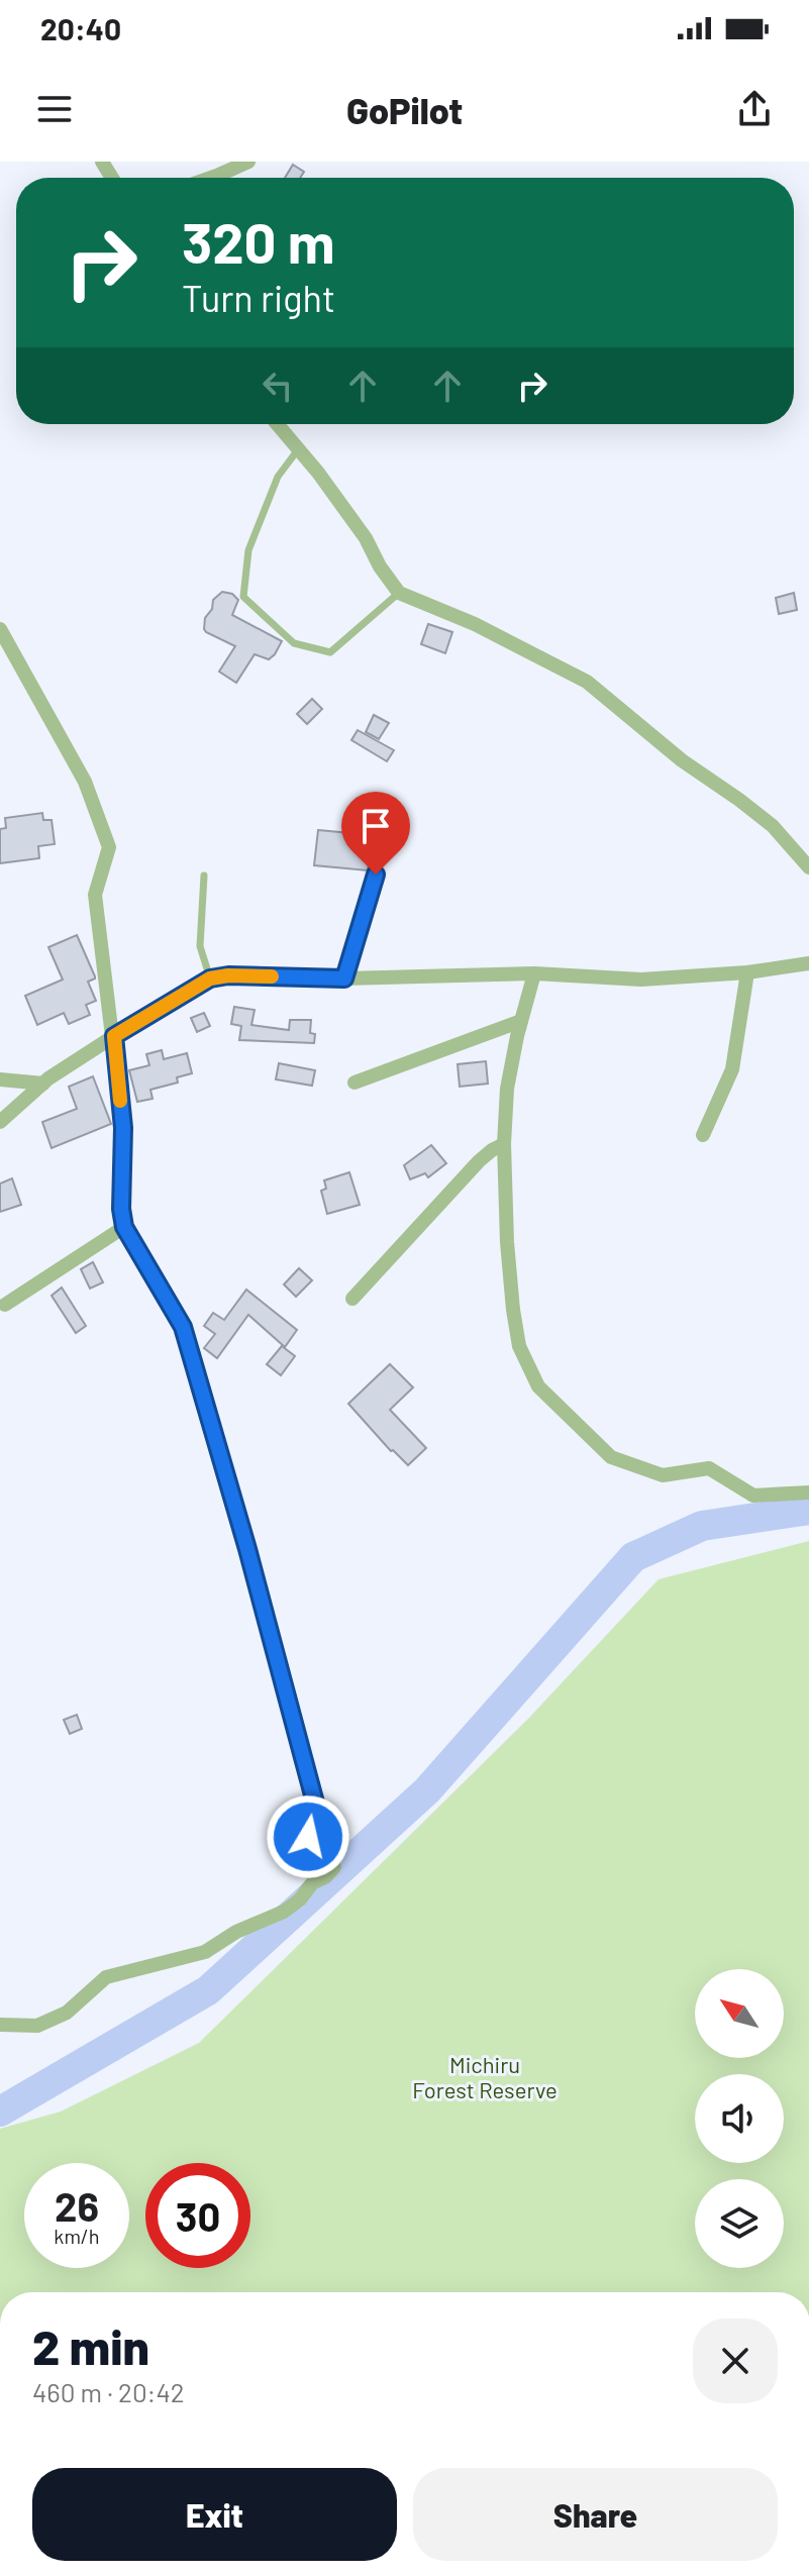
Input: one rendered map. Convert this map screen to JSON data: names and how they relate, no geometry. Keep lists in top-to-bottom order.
{
  "parks": ["Michiru Forest Reserve"],
  "north": "top left",
  "page": {
    "status": "20:40",
    "header": "GoPilot",
    "turn": ["320 m", "Turn right"],
    "speed": "26 km/h",
    "limit": "30",
    "heading": ["2 min", "460 m · 20:42"],
    "buttons": ["Exit", "Share"]
  }
}
